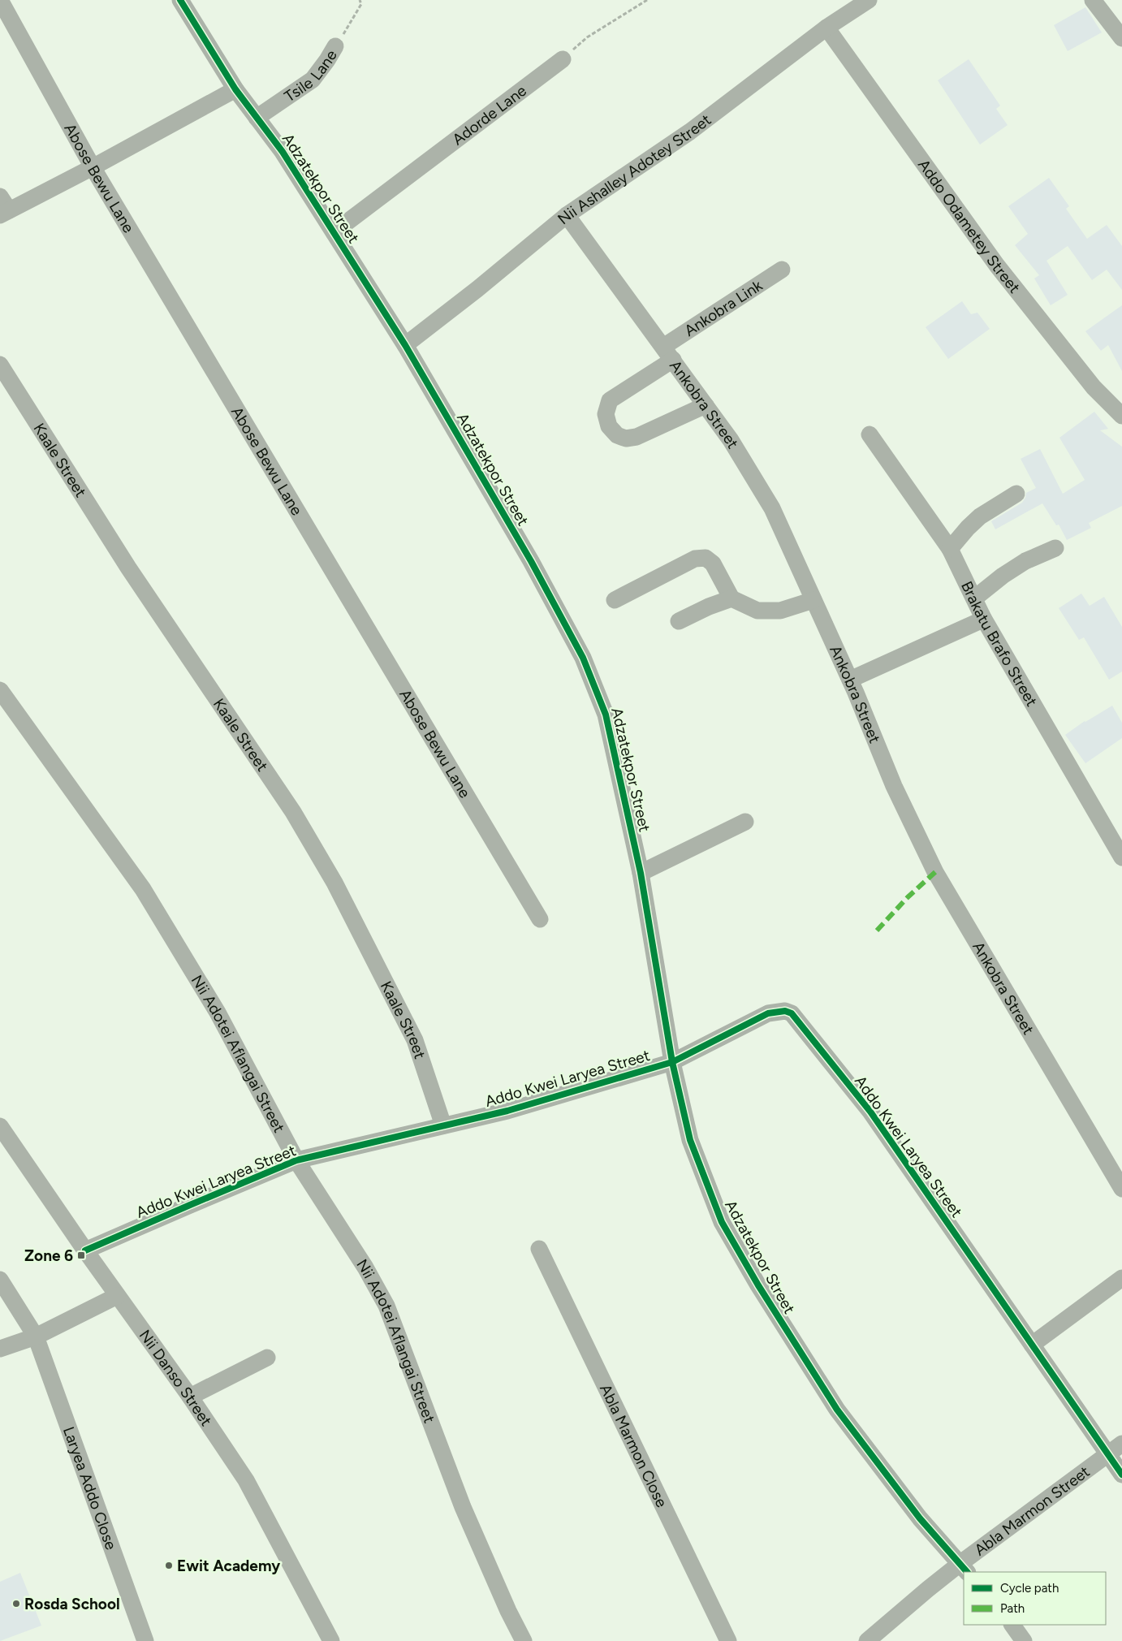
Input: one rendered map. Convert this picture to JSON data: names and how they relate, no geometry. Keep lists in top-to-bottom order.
{
  "streets": {
    "street": [
      "Tsile Lane",
      "Adorde Lane",
      "Nii Ashalley Adotey Street",
      "Abose Bewu Lane",
      "Adzatekpor Street",
      "Addo Odametey Street",
      "Ankobra Link",
      "Ankobra Street",
      "Kaale Street",
      "Brakatu Brafo Street",
      "Nii Adotei Aflangai Street",
      "Addo Kwei Laryea Street",
      "Nii Danso Street",
      "Abla Marmon Close",
      "Laryea Addo Close",
      "Abla Marmon Street"
    ]
  },
  "crossings": [
    ["Tsile Lane", "Adzatekpor Street"],
    ["Adorde Lane", "Adzatekpor Street"],
    ["Nii Ashalley Adotey Street", "Adzatekpor Street"],
    ["Nii Ashalley Adotey Street", "Addo Odametey Street"],
    ["Nii Ashalley Adotey Street", "Ankobra Street"],
    ["Adzatekpor Street", "Addo Kwei Laryea Street"],
    ["Adzatekpor Street", "Abla Marmon Street"],
    ["Ankobra Link", "Ankobra Street"],
    ["Kaale Street", "Addo Kwei Laryea Street"],
    ["Nii Adotei Aflangai Street", "Addo Kwei Laryea Street"],
    ["Addo Kwei Laryea Street", "Nii Danso Street"],
    ["Addo Kwei Laryea Street", "Abla Marmon Street"]
  ],
  "places": {
    "transit": ["Zone 6"],
    "other": ["Ewit Academy", "Rosda School"]
  },
  "legend": ["Cycle path", "Path"]
}
